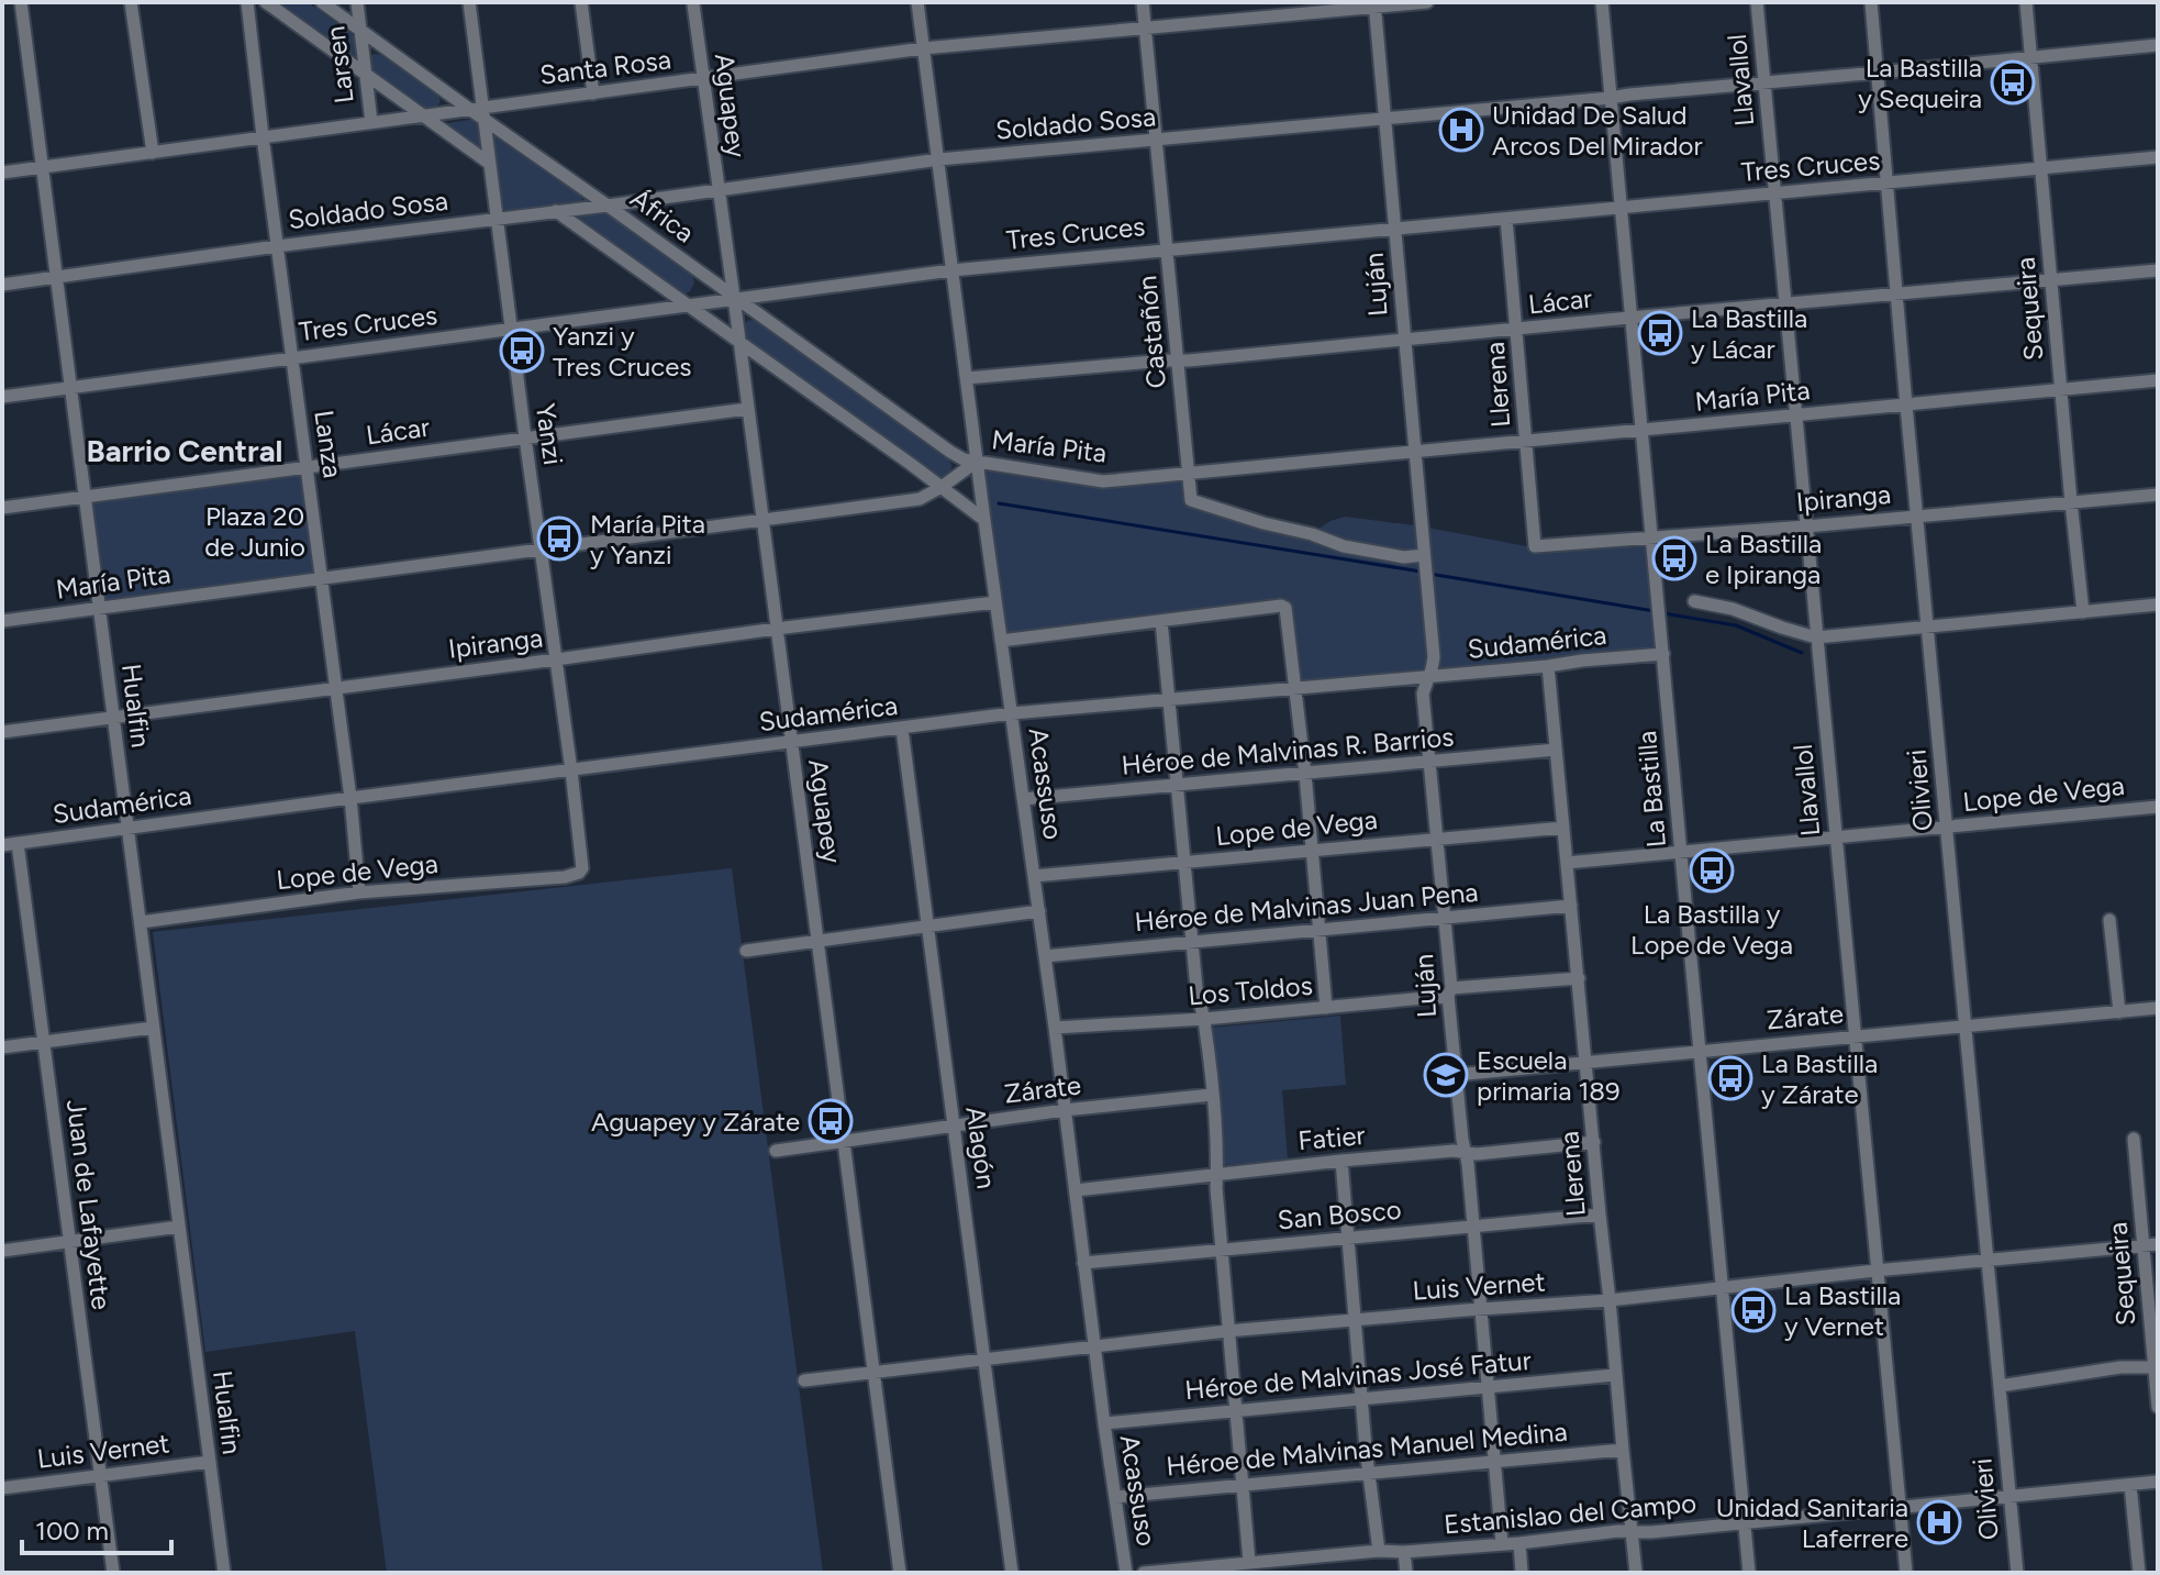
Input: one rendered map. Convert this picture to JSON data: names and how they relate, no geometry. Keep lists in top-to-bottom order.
{
  "streets": {
    "street": [
      "Larsen",
      "Santa Rosa",
      "Llavallol",
      "Aguapey",
      "Soldado Sosa",
      "Tres Cruces",
      "África",
      "Luján",
      "Lácar",
      "Sequeira",
      "Castañón",
      "Llerena",
      "María Pita",
      "Yanzi",
      "Lanza",
      "Ipiranga",
      "Sudamérica",
      "Hualfin",
      "Héroe de Malvinas R. Barrios",
      "Acassuso",
      "La Bastilla",
      "Olivieri",
      "Lope de Vega",
      "Héroe de Malvinas Juan Pena",
      "Los Toldos",
      "Zárate",
      "Fatier",
      "Alagón",
      "Juan de Lafayette",
      "San Bosco",
      "Luis Vernet",
      "Héroe de Malvinas José Fatur",
      "Héroe de Malvinas Manuel Medina",
      "Estanislao del Campo"
    ]
  },
  "crossings": [
    ["Larsen", "Santa Rosa"],
    ["Larsen", "África"],
    ["Santa Rosa", "Aguapey"],
    ["Santa Rosa", "África"],
    ["Santa Rosa", "Luján"],
    ["Santa Rosa", "Castañón"],
    ["Santa Rosa", "Yanzi"],
    ["Santa Rosa", "Lanza"],
    ["Santa Rosa", "Hualfin"],
    ["Santa Rosa", "Acassuso"],
    ["Llavallol", "Soldado Sosa"],
    ["Llavallol", "Tres Cruces"],
    ["Llavallol", "Lácar"],
    ["Llavallol", "María Pita"],
    ["Llavallol", "Ipiranga"],
    ["Llavallol", "Lope de Vega"],
    ["Llavallol", "Zárate"],
    ["Llavallol", "Luis Vernet"],
    ["Llavallol", "Estanislao del Campo"],
    ["Aguapey", "Soldado Sosa"],
    ["Aguapey", "Tres Cruces"],
    ["Aguapey", "África"],
    ["Aguapey", "Lácar"],
    ["Aguapey", "María Pita"],
    ["Aguapey", "Ipiranga"],
    ["Aguapey", "Sudamérica"],
    ["Aguapey", "Zárate"],
    ["Aguapey", "Luis Vernet"],
    ["Soldado Sosa", "África"],
    ["Soldado Sosa", "Luján"],
    ["Soldado Sosa", "Sequeira"],
    ["Soldado Sosa", "Castañón"],
    ["Soldado Sosa", "Yanzi"],
    ["Soldado Sosa", "Lanza"],
    ["Soldado Sosa", "Hualfin"],
    ["Soldado Sosa", "Acassuso"],
    ["Soldado Sosa", "La Bastilla"],
    ["Soldado Sosa", "Olivieri"],
    ["Tres Cruces", "África"],
    ["Tres Cruces", "Luján"],
    ["Tres Cruces", "Sequeira"],
    ["Tres Cruces", "Castañón"],
    ["Tres Cruces", "Llerena"],
    ["Tres Cruces", "Yanzi"],
    ["Tres Cruces", "Lanza"],
    ["Tres Cruces", "Hualfin"],
    ["Tres Cruces", "Acassuso"],
    ["Tres Cruces", "La Bastilla"],
    ["Tres Cruces", "Olivieri"],
    ["África", "María Pita"],
    ["África", "Yanzi"],
    ["África", "Acassuso"],
    ["Luján", "Lácar"],
    ["Luján", "Castañón"],
    ["Luján", "María Pita"],
    ["Luján", "Sudamérica"],
    ["Luján", "Héroe de Malvinas R. Barrios"],
    ["Luján", "Lope de Vega"],
    ["Luján", "Héroe de Malvinas Juan Pena"],
    ["Luján", "Los Toldos"],
    ["Luján", "Zárate"],
    ["Luján", "Fatier"],
    ["Luján", "San Bosco"],
    ["Luján", "Luis Vernet"],
    ["Luján", "Héroe de Malvinas José Fatur"],
    ["Luján", "Héroe de Malvinas Manuel Medina"],
    ["Luján", "Estanislao del Campo"],
    ["Lácar", "Sequeira"],
    ["Lácar", "Castañón"],
    ["Lácar", "Llerena"],
    ["Lácar", "Yanzi"],
    ["Lácar", "Lanza"],
    ["Lácar", "Hualfin"],
    ["Lácar", "Acassuso"],
    ["Lácar", "La Bastilla"],
    ["Lácar", "Olivieri"],
    ["Sequeira", "María Pita"],
    ["Sequeira", "Ipiranga"],
    ["Sequeira", "Luis Vernet"],
    ["Castañón", "María Pita"],
    ["Llerena", "María Pita"],
    ["Llerena", "Ipiranga"],
    ["Llerena", "Sudamérica"],
    ["Llerena", "Héroe de Malvinas R. Barrios"],
    ["Llerena", "Lope de Vega"],
    ["Llerena", "Héroe de Malvinas Juan Pena"],
    ["Llerena", "Los Toldos"],
    ["Llerena", "Zárate"],
    ["Llerena", "Fatier"],
    ["Llerena", "San Bosco"],
    ["Llerena", "Luis Vernet"],
    ["Llerena", "Héroe de Malvinas José Fatur"],
    ["Llerena", "Héroe de Malvinas Manuel Medina"],
    ["Llerena", "Estanislao del Campo"],
    ["María Pita", "Yanzi"],
    ["María Pita", "Lanza"],
    ["María Pita", "Hualfin"],
    ["María Pita", "Acassuso"],
    ["María Pita", "La Bastilla"],
    ["María Pita", "Olivieri"],
    ["Yanzi", "Ipiranga"],
    ["Yanzi", "Sudamérica"],
    ["Yanzi", "Lope de Vega"],
    ["Lanza", "Ipiranga"],
    ["Lanza", "Sudamérica"],
    ["Lanza", "Lope de Vega"],
    ["Ipiranga", "Hualfin"],
    ["Ipiranga", "Acassuso"],
    ["Ipiranga", "La Bastilla"],
    ["Ipiranga", "Olivieri"],
    ["Sudamérica", "Hualfin"],
    ["Sudamérica", "Acassuso"],
    ["Sudamérica", "La Bastilla"],
    ["Sudamérica", "Alagón"],
    ["Sudamérica", "Juan de Lafayette"],
    ["Hualfin", "Lope de Vega"],
    ["Hualfin", "Luis Vernet"],
    ["Héroe de Malvinas R. Barrios", "Acassuso"],
    ["Acassuso", "Lope de Vega"],
    ["Acassuso", "Héroe de Malvinas Juan Pena"],
    ["Acassuso", "Los Toldos"],
    ["Acassuso", "Zárate"],
    ["Acassuso", "Fatier"],
    ["Acassuso", "San Bosco"],
    ["Acassuso", "Luis Vernet"],
    ["Acassuso", "Héroe de Malvinas José Fatur"],
    ["Acassuso", "Héroe de Malvinas Manuel Medina"],
    ["La Bastilla", "Lope de Vega"],
    ["La Bastilla", "Zárate"],
    ["La Bastilla", "Luis Vernet"],
    ["La Bastilla", "Estanislao del Campo"],
    ["Olivieri", "Lope de Vega"],
    ["Olivieri", "Zárate"],
    ["Olivieri", "Luis Vernet"],
    ["Olivieri", "Estanislao del Campo"],
    ["Zárate", "Alagón"],
    ["Alagón", "Luis Vernet"],
    ["Juan de Lafayette", "Luis Vernet"]
  ],
  "districts": ["Barrio Central"],
  "parks": ["Plaza 20 de Junio"],
  "places": {
    "bus stop": [
      "La Bastilla y Sequeira",
      "La Bastilla y Lácar",
      "Yanzi y Tres Cruces",
      "María Pita y Yanzi",
      "La Bastilla e Ipiranga",
      "La Bastilla y Lope de Vega",
      "La Bastilla y Zárate",
      "Aguapey y Zárate",
      "La Bastilla y Vernet"
    ],
    "hospital": ["Unidad De Salud Arcos Del Mirador", "Unidad Sanitaria Laferrere"],
    "school or university": ["Escuela primaria 189"]
  },
  "scale_bar": "100 m"
}
